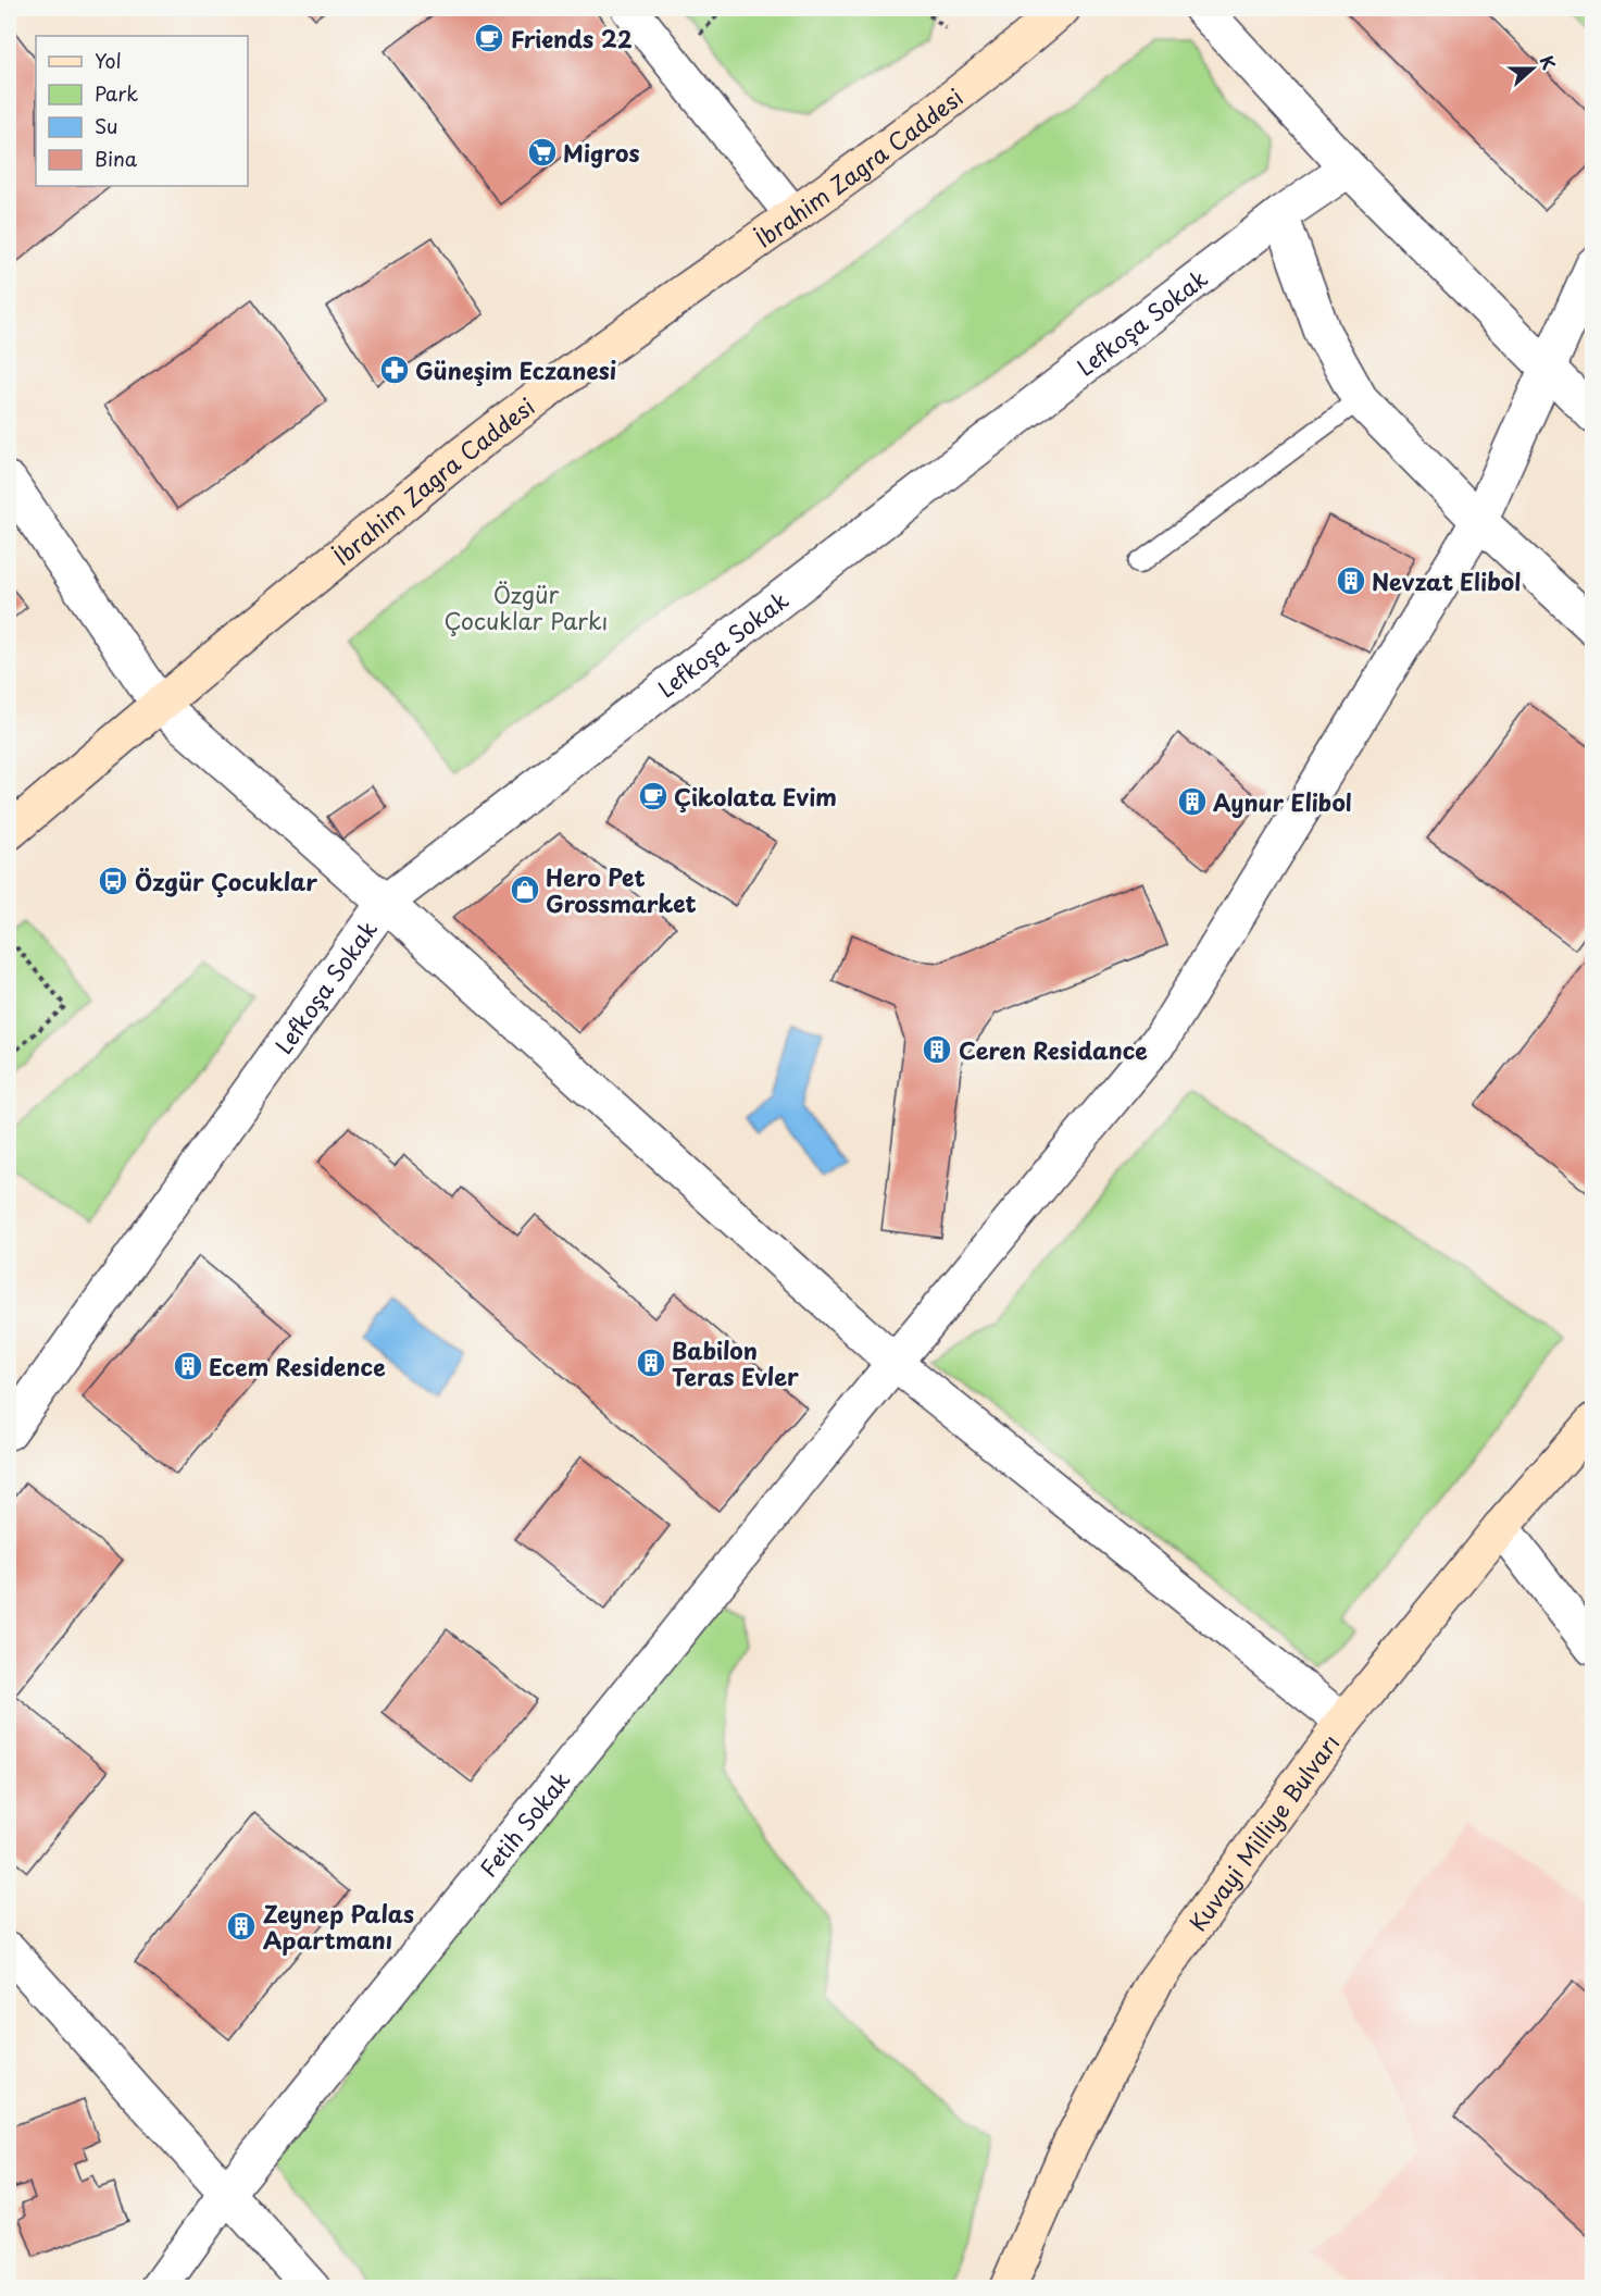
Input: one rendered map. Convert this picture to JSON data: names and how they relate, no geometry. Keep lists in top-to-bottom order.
{
  "streets": {
    "main road": ["İbrahim Zagra Caddesi", "Kuvayi Milliye Bulvarı"],
    "street": ["Lefkoşa Sokak", "Fetih Sokak"]
  },
  "parks": ["Özgür Çocuklar Parkı"],
  "places": {
    "cafe": ["Friends 22", "Çikolata Evim"],
    "supermarket": ["Migros"],
    "pharmacy": ["Güneşim Eczanesi"],
    "building": [
      "Nevzat Elibol",
      "Aynur Elibol",
      "Ceren Residance",
      "Babilon Teras Evler",
      "Ecem Residence",
      "Zeynep Palas Apartmanı"
    ],
    "bus stop": ["Özgür Çocuklar"],
    "shop": ["Hero Pet Grossmarket"]
  },
  "legend": [
    "Yol",
    "Park",
    "Su",
    "Bina"
  ],
  "north": "right"
}
